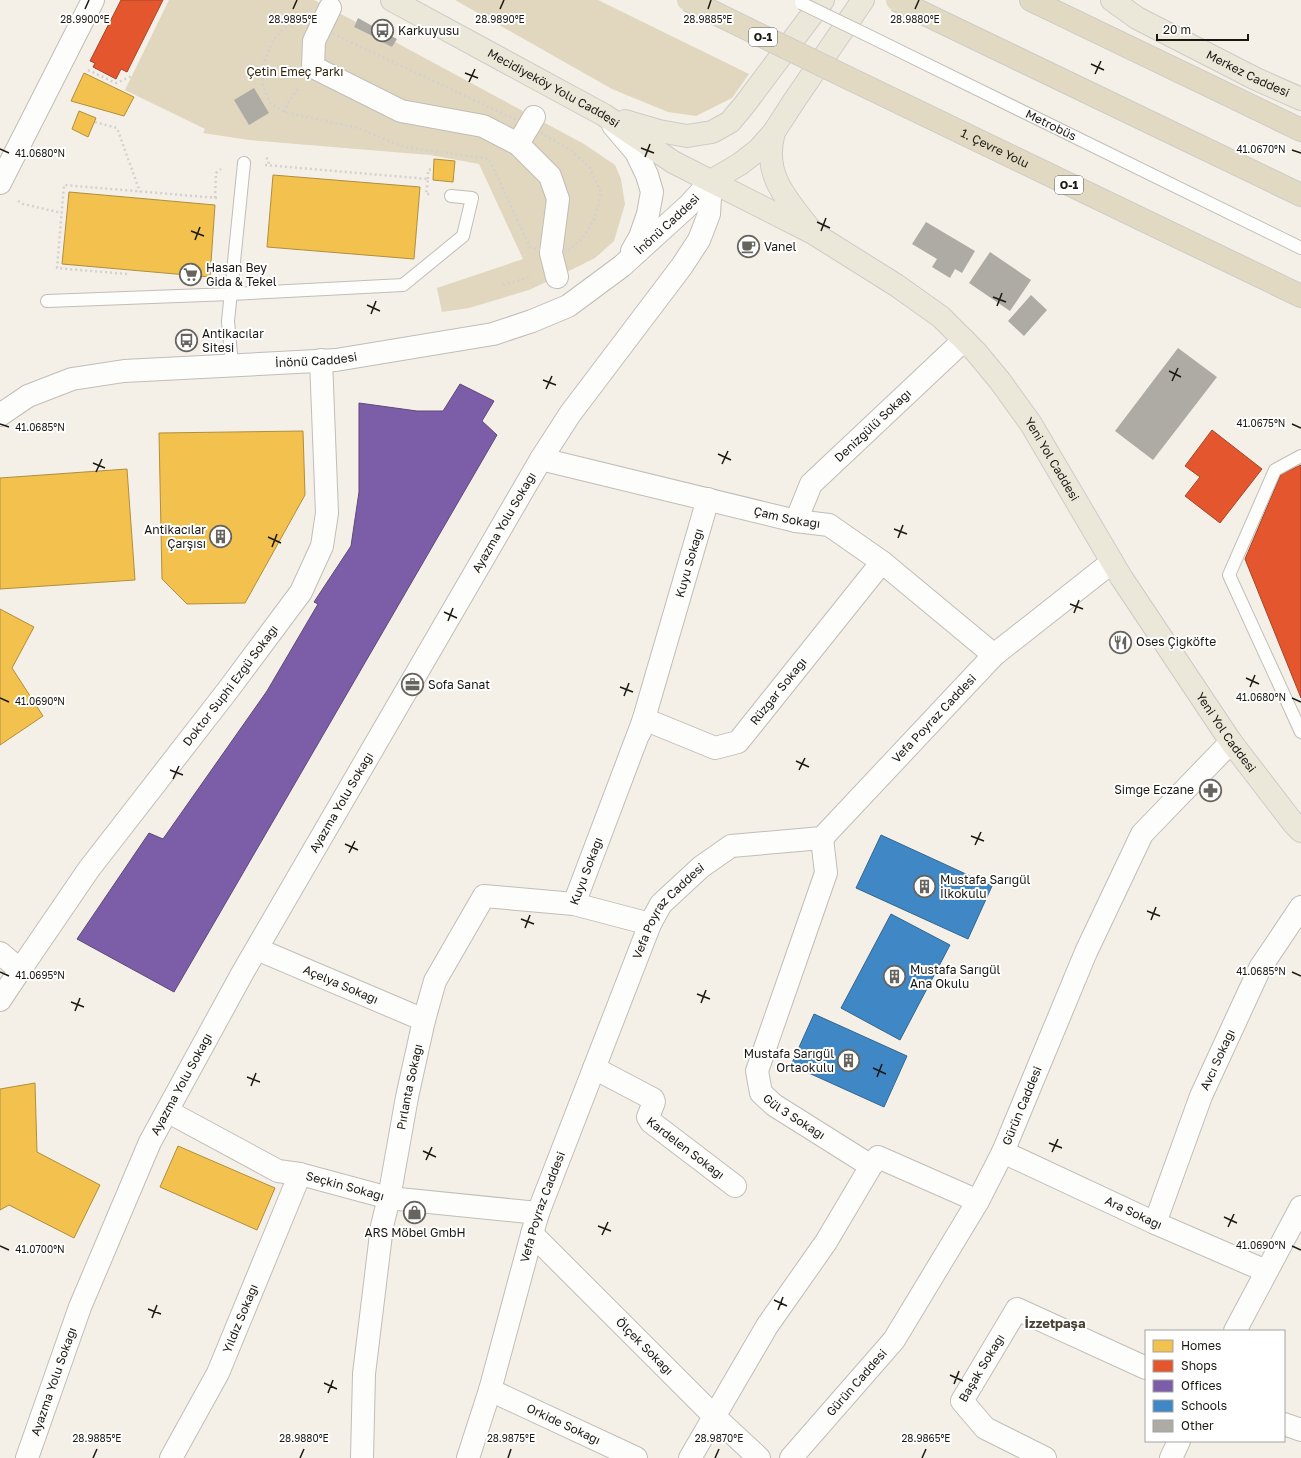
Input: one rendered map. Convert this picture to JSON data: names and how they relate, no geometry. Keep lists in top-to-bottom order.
{
  "streets": {
    "highway": ["O-1", "1. Çevre Yolu"],
    "main road": ["Merkez Caddesi", "Mecidiyeköy Yolu Caddesi", "Yeni Yol Caddesi"],
    "street": [
      "İnönü Caddesi",
      "Denizgülü Sokağı",
      "Çam Sokağı",
      "Ayazma Yolu Sokağı",
      "Kuyu Sokağı",
      "Doktor Suphi Ezgü Sokağı",
      "Rüzgar Sokağı",
      "Vefa Poyraz Caddesi",
      "Açelya Sokağı",
      "Avcı Sokağı",
      "Pırlanta Sokağı",
      "Gürün Caddesi",
      "Gül 3 Sokağı",
      "Kardelen Sokağı",
      "Seçkin Sokağı",
      "Ara Sokağı",
      "Yıldız Sokağı",
      "Ölçek Sokağı",
      "Başak Sokağı",
      "Orkide Sokağı"
    ],
    "lane": ["Metrobüs"]
  },
  "crossings": [
    ["Mecidiyeköy Yolu Caddesi", "İnönü Caddesi"],
    ["Mecidiyeköy Yolu Caddesi", "Yeni Yol Caddesi"],
    ["Mecidiyeköy Yolu Caddesi", "Ayazma Yolu Sokağı"],
    ["İnönü Caddesi", "Yeni Yol Caddesi"],
    ["İnönü Caddesi", "Ayazma Yolu Sokağı"],
    ["İnönü Caddesi", "Doktor Suphi Ezgü Sokağı"],
    ["Denizgülü Sokağı", "Yeni Yol Caddesi"],
    ["Denizgülü Sokağı", "Çam Sokağı"],
    ["Yeni Yol Caddesi", "Ayazma Yolu Sokağı"],
    ["Yeni Yol Caddesi", "Vefa Poyraz Caddesi"],
    ["Yeni Yol Caddesi", "Gürün Caddesi"],
    ["Çam Sokağı", "Ayazma Yolu Sokağı"],
    ["Çam Sokağı", "Kuyu Sokağı"],
    ["Çam Sokağı", "Rüzgar Sokağı"],
    ["Çam Sokağı", "Vefa Poyraz Caddesi"],
    ["Ayazma Yolu Sokağı", "Açelya Sokağı"],
    ["Ayazma Yolu Sokağı", "Seçkin Sokağı"],
    ["Kuyu Sokağı", "Rüzgar Sokağı"],
    ["Kuyu Sokağı", "Pırlanta Sokağı"],
    ["Vefa Poyraz Caddesi", "Pırlanta Sokağı"],
    ["Vefa Poyraz Caddesi", "Gül 3 Sokağı"],
    ["Vefa Poyraz Caddesi", "Kardelen Sokağı"],
    ["Vefa Poyraz Caddesi", "Seçkin Sokağı"],
    ["Vefa Poyraz Caddesi", "Ölçek Sokağı"],
    ["Vefa Poyraz Caddesi", "Orkide Sokağı"],
    ["Açelya Sokağı", "Pırlanta Sokağı"],
    ["Avcı Sokağı", "Ara Sokağı"],
    ["Pırlanta Sokağı", "Seçkin Sokağı"],
    ["Gürün Caddesi", "Ara Sokağı"],
    ["Seçkin Sokağı", "Yıldız Sokağı"]
  ],
  "districts": ["İzzetpaşa"],
  "parks": ["Çetin Emeç Parkı"],
  "places": {
    "bus stop": ["Karkuyusu", "Antikacılar Sitesi"],
    "cafe": ["Vanel"],
    "supermarket": ["Hasan Bey Gida & Tekel"],
    "building": [
      "Antikacılar Çarşısı",
      "Mustafa Sarıgül İlkokulu",
      "Mustafa Sarıgül Ana Okulu",
      "Mustafa Sarıgül Ortaokulu"
    ],
    "restaurant": ["Oses Çiğköfte"],
    "office": ["Sofa Sanat"],
    "pharmacy": ["Simge Eczane"],
    "shop": ["ARS Möbel GmbH"]
  },
  "legend": [
    "Homes",
    "Shops",
    "Offices",
    "Schools",
    "Other"
  ],
  "scale_bar": "20 m",
  "coordinates": [
    "28.9900°E",
    "28.9895°E",
    "28.9890°E",
    "28.9885°E",
    "28.9880°E",
    "41.0670°N",
    "41.0680°N",
    "41.0675°N",
    "41.0685°N",
    "41.0690°N",
    "41.0695°N",
    "41.0700°N",
    "28.9875°E",
    "28.9870°E",
    "28.9865°E"
  ]
}
